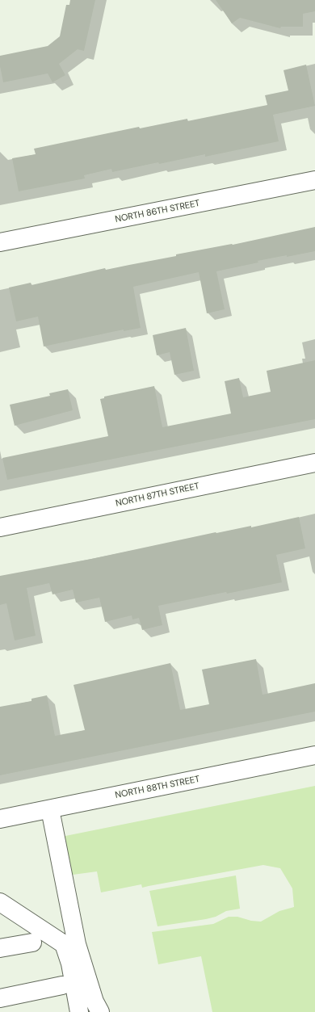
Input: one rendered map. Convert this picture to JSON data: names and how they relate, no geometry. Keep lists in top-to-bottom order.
{
  "streets": {
    "street": ["NORTH 86TH STREET", "NORTH 87TH STREET", "NORTH 88TH STREET"]
  }
}
